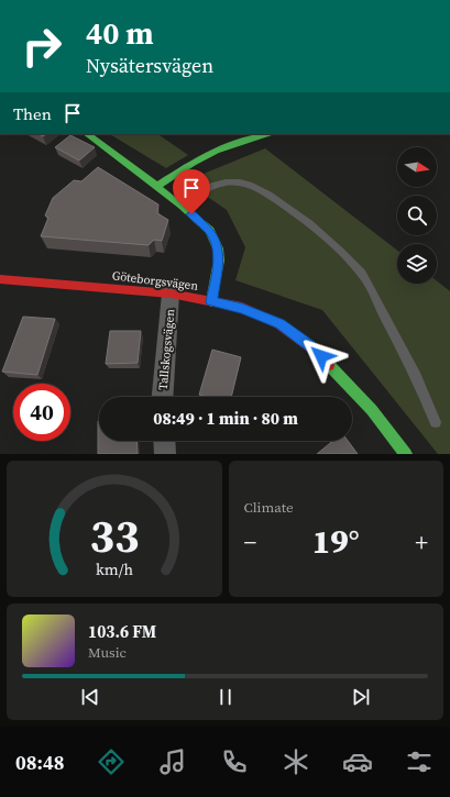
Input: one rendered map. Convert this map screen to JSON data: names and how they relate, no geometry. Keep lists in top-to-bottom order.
{
  "streets": {
    "street": ["Göteborgsvägen", "Tallskogsvägen"]
  },
  "crossings": [
    ["Göteborgsvägen", "Tallskogsvägen"]
  ],
  "north": "right",
  "page": {
    "turn": ["40 m", "Nysätersvägen"],
    "then": "Then",
    "limit": "40",
    "trip": "08:49 · 1 min · 80 m",
    "tile": "Climate",
    "heat": ["−", "19°", "+"],
    "song": ["103.6 FM", "Music"],
    "tabs": "08:48",
    "gauge": ["33", "km/h"]
  }
}
